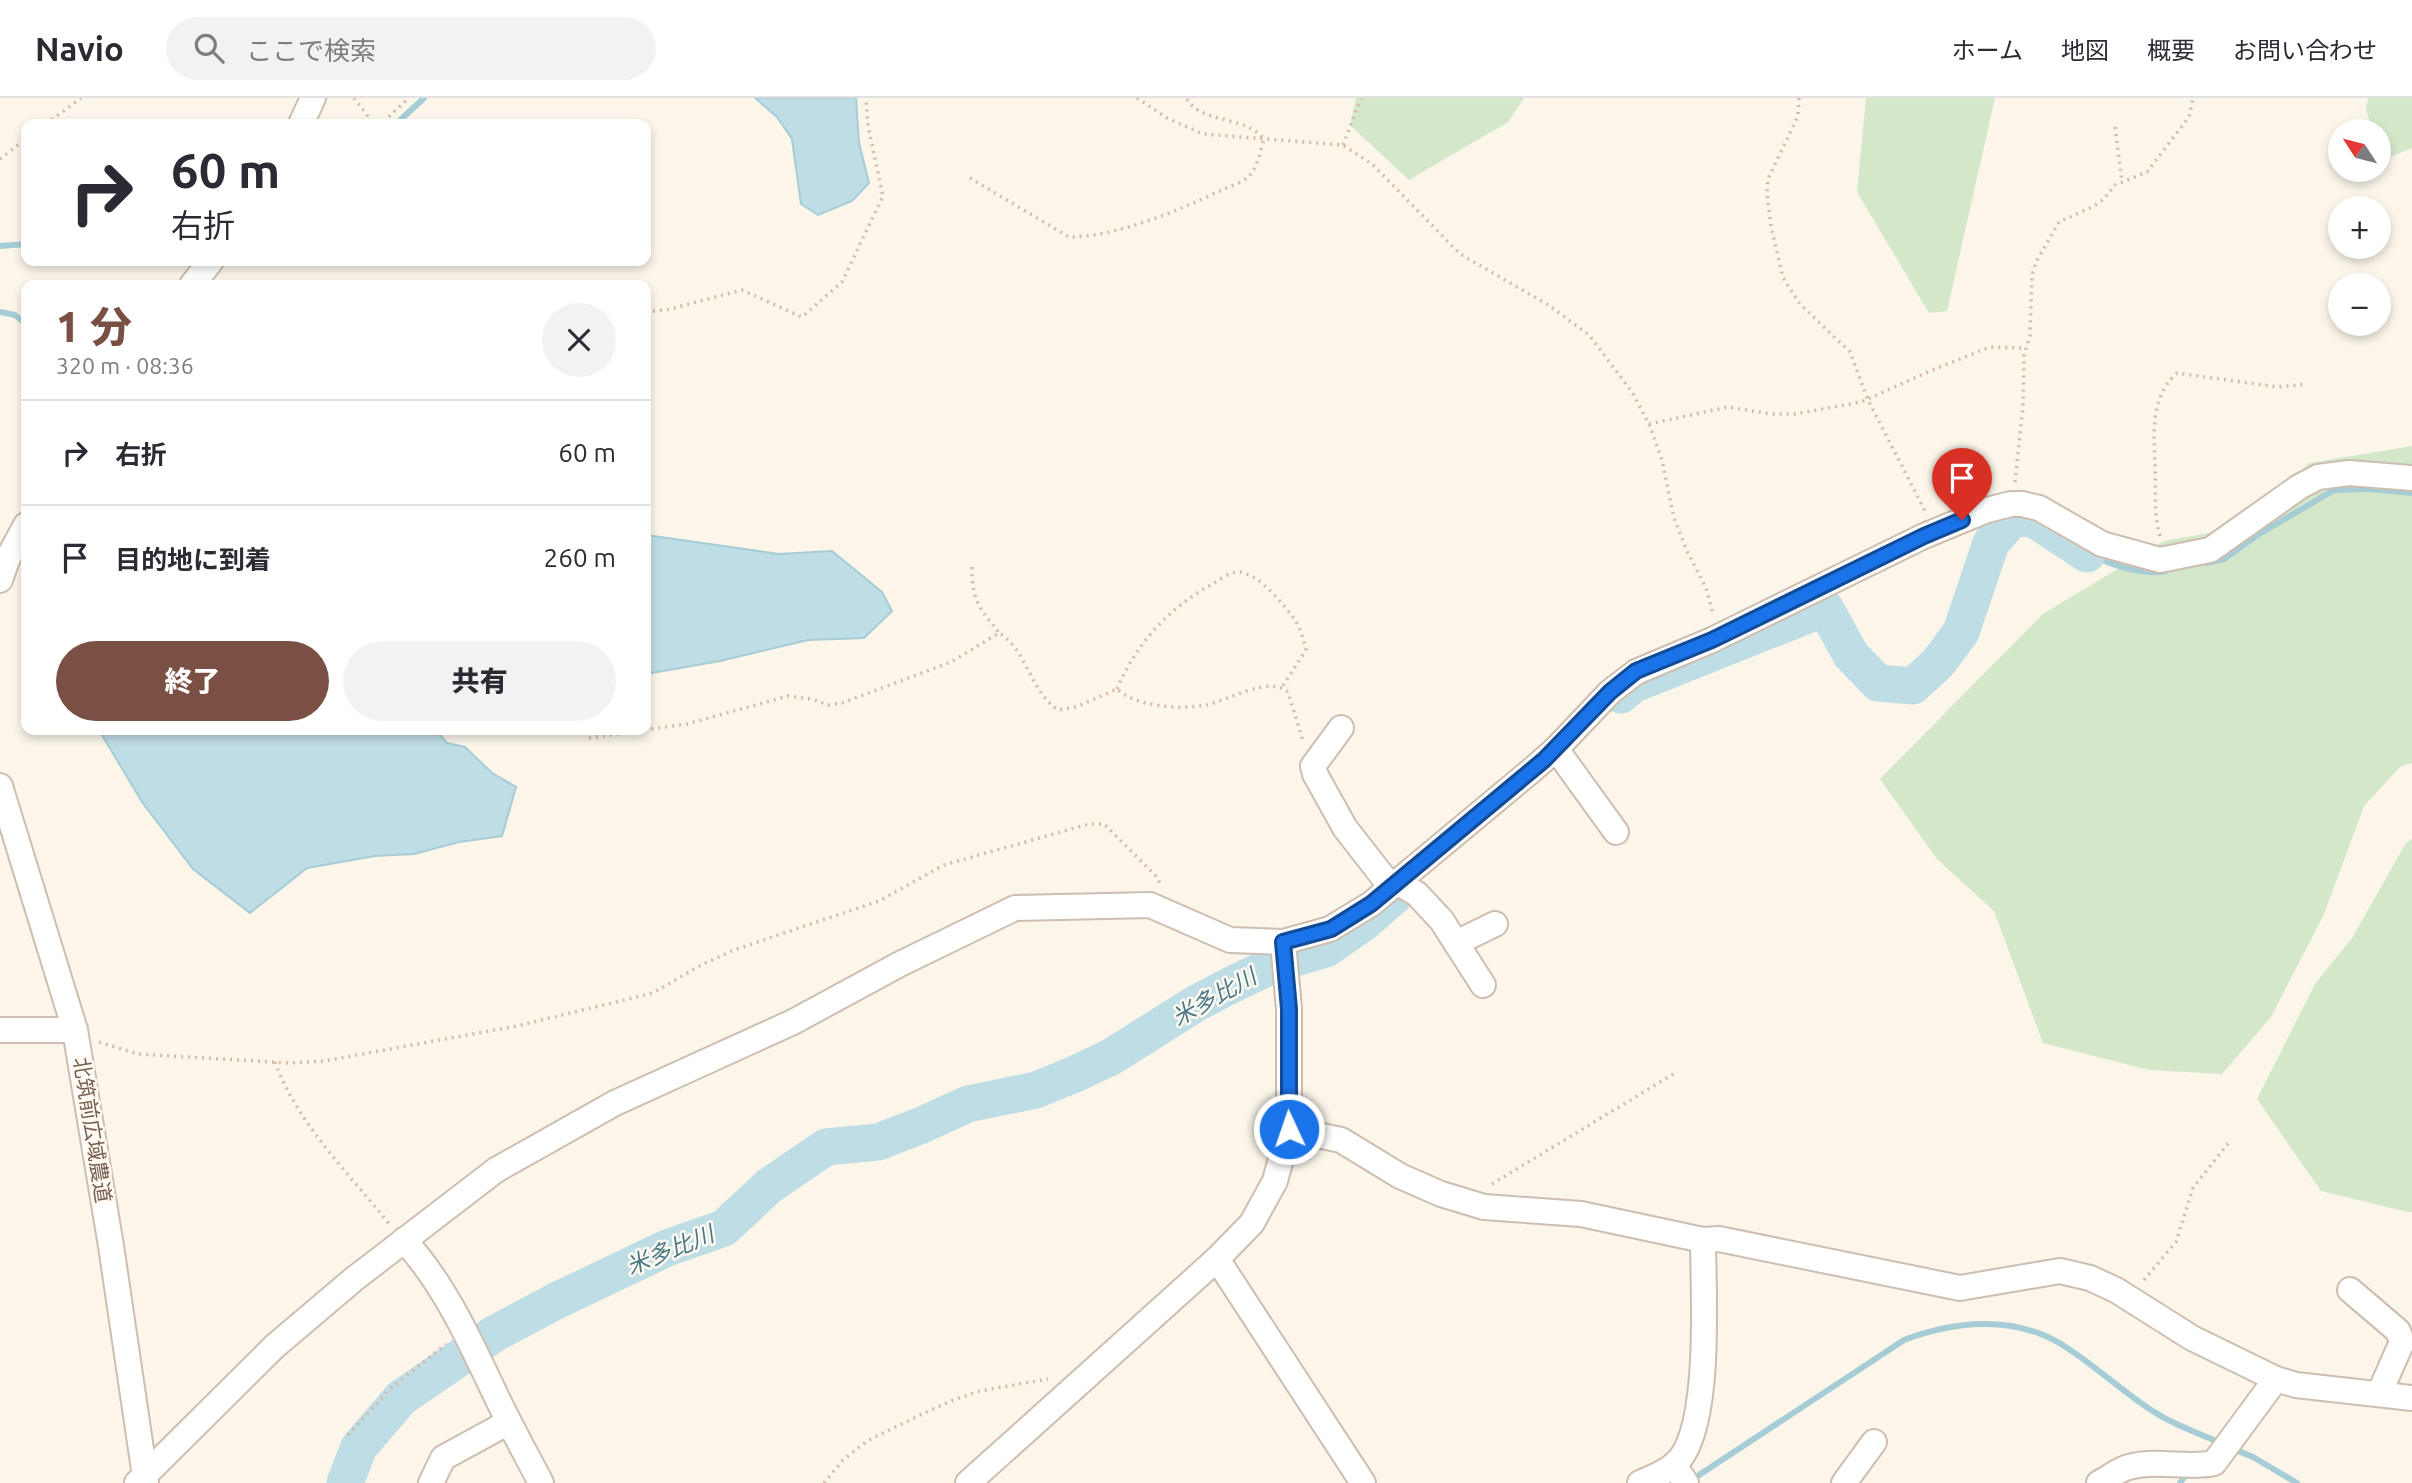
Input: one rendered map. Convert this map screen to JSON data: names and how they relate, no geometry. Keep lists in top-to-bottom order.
{
  "streets": {
    "street": ["北筑前広域農道"]
  },
  "water": ["米多比川"],
  "north": "top left",
  "page": {
    "header": "Navio",
    "search": "ここで検索",
    "nav": [
      "ホーム",
      "地図",
      "概要",
      "お問い合わせ"
    ],
    "map_buttons": ["+", "−"],
    "turn": ["60 m", "右折"],
    "heading": ["1 分", "320 m · 08:36"],
    "list": [
      {
        "name": "右折",
        "value": "60 m"
      },
      {
        "name": "目的地に到着",
        "value": "260 m"
      }
    ],
    "buttons": ["終了", "共有"]
  }
}
